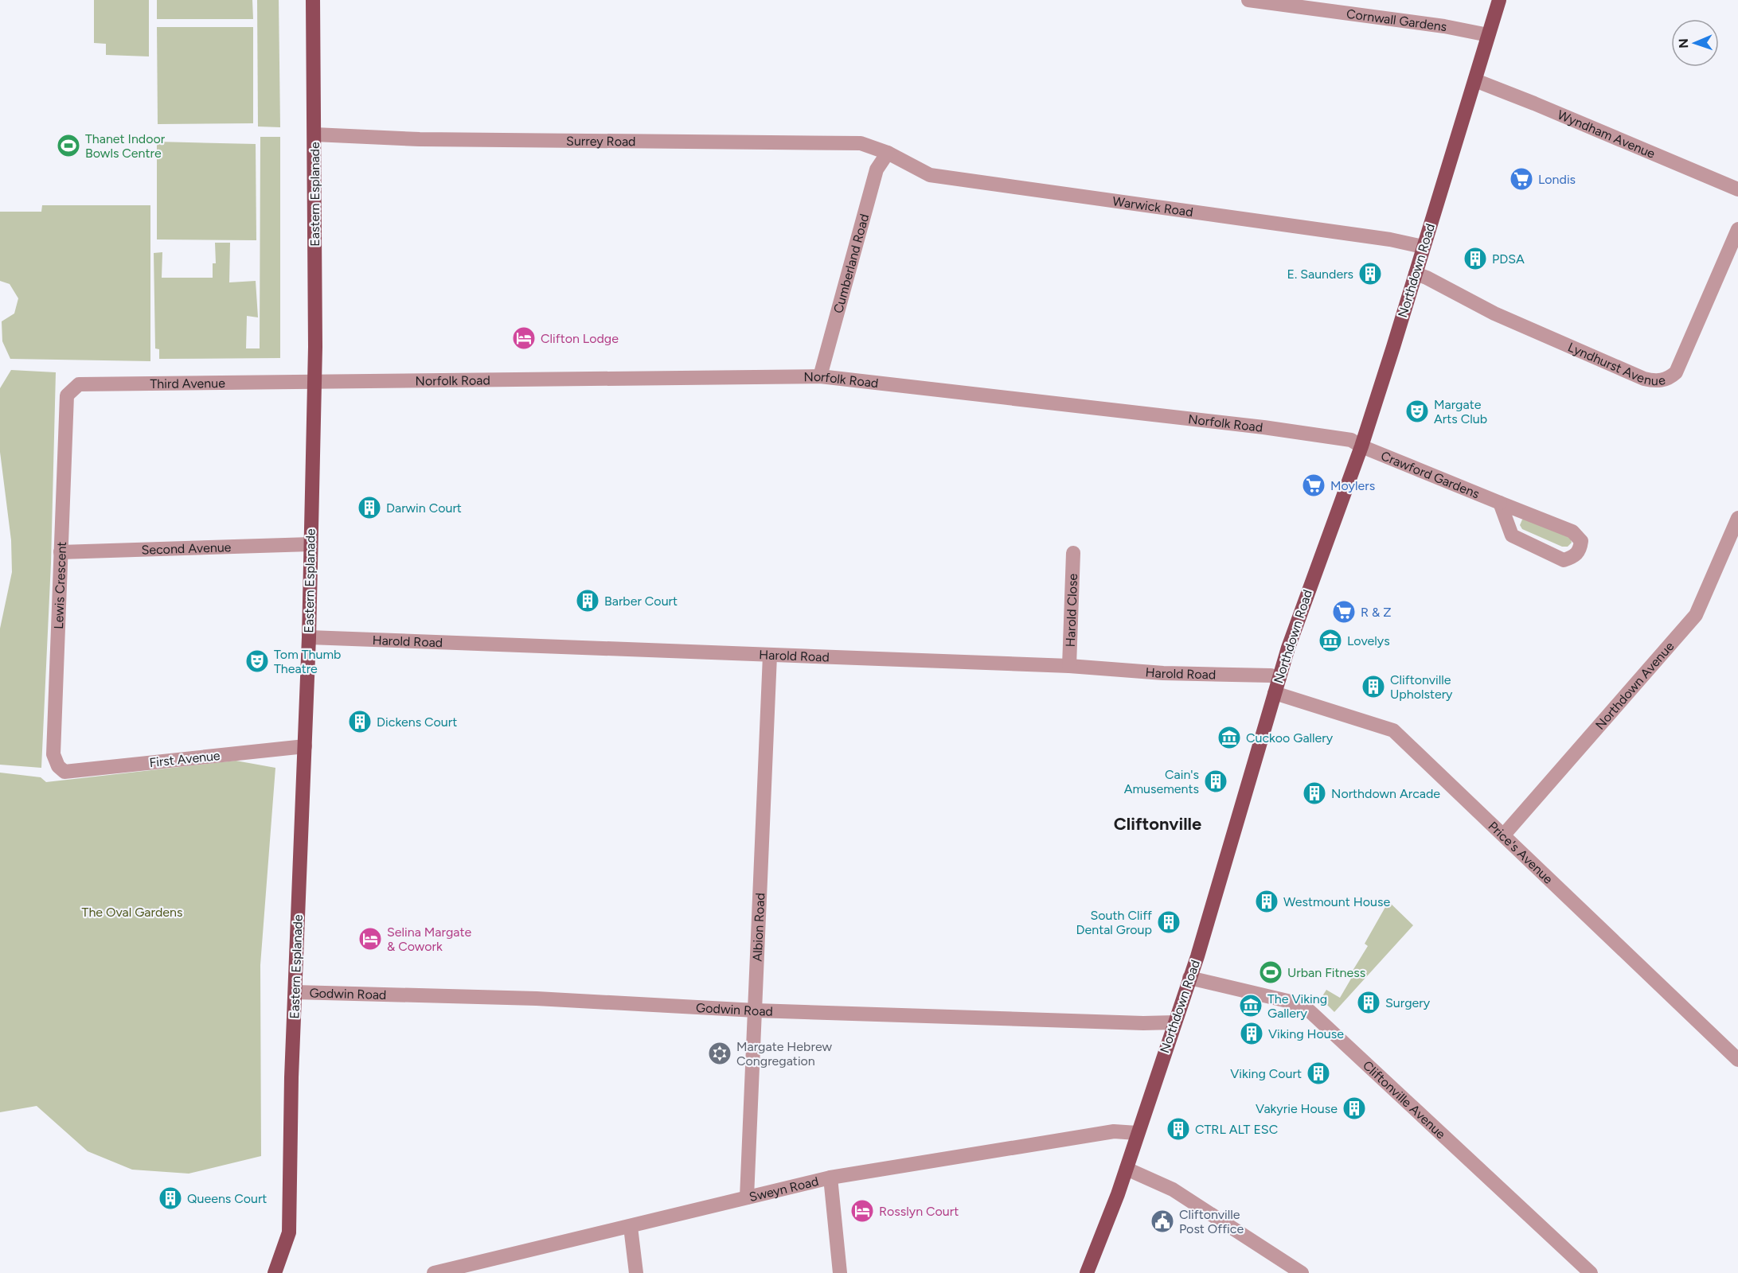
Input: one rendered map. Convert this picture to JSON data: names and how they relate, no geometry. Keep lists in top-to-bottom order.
{
  "streets": {
    "main road": ["Eastern Esplanade", "Northdown Road"],
    "street": [
      "Cornwall Gardens",
      "Wyndham Avenue",
      "Surrey Road",
      "Warwick Road",
      "Cumberland Road",
      "Lyndhurst Avenue",
      "Norfolk Road",
      "Third Avenue",
      "Crawford Gardens",
      "Second Avenue",
      "Lewis Crescent",
      "Harold Close",
      "Harold Road",
      "Northdown Avenue",
      "First Avenue",
      "Price's Avenue",
      "Albion Road",
      "Godwin Road",
      "Cliftonville Avenue",
      "Sweyn Road"
    ]
  },
  "crossings": [
    ["Cornwall Gardens", "Northdown Road"],
    ["Wyndham Avenue", "Northdown Road"],
    ["Surrey Road", "Eastern Esplanade"],
    ["Surrey Road", "Warwick Road"],
    ["Surrey Road", "Cumberland Road"],
    ["Eastern Esplanade", "Norfolk Road"],
    ["Eastern Esplanade", "Third Avenue"],
    ["Eastern Esplanade", "Second Avenue"],
    ["Eastern Esplanade", "Harold Road"],
    ["Eastern Esplanade", "First Avenue"],
    ["Eastern Esplanade", "Godwin Road"],
    ["Warwick Road", "Cumberland Road"],
    ["Warwick Road", "Northdown Road"],
    ["Cumberland Road", "Norfolk Road"],
    ["Northdown Road", "Lyndhurst Avenue"],
    ["Northdown Road", "Norfolk Road"],
    ["Northdown Road", "Crawford Gardens"],
    ["Northdown Road", "Harold Road"],
    ["Northdown Road", "Price's Avenue"],
    ["Northdown Road", "Godwin Road"],
    ["Northdown Road", "Cliftonville Avenue"],
    ["Northdown Road", "Sweyn Road"],
    ["Norfolk Road", "Third Avenue"],
    ["Norfolk Road", "Crawford Gardens"],
    ["Third Avenue", "Lewis Crescent"],
    ["Second Avenue", "Lewis Crescent"],
    ["Lewis Crescent", "First Avenue"],
    ["Harold Close", "Harold Road"],
    ["Harold Road", "Albion Road"],
    ["Northdown Avenue", "Price's Avenue"],
    ["Albion Road", "Godwin Road"],
    ["Albion Road", "Sweyn Road"]
  ],
  "districts": ["Cliftonville"],
  "parks": ["The Oval Gardens"],
  "places": {
    "sports": ["Thanet Indoor Bowls Centre", "Urban Fitness"],
    "supermarket": ["Londis", "Moylers", "R & Z"],
    "building": [
      "PDSA",
      "E. Saunders",
      "Darwin Court",
      "Barber Court",
      "Cliftonville Upholstery",
      "Dickens Court",
      "Cain's Amusements",
      "Northdown Arcade",
      "Westmount House",
      "South Cliff Dental Group",
      "Surgery",
      "Viking House",
      "Viking Court",
      "Vakyrie House",
      "CTRL ALT ESC",
      "Queens Court"
    ],
    "hotel": ["Clifton Lodge", "Selina Margate & Cowork", "Rosslyn Court"],
    "theatre": ["Margate Arts Club", "Tom Thumb Theatre"],
    "museum": ["Lovelys", "Cuckoo Gallery", "The Viking Gallery"],
    "synagogue": ["Margate Hebrew Congregation"],
    "public building": ["Cliftonville Post Office"]
  },
  "north": "left"
}
